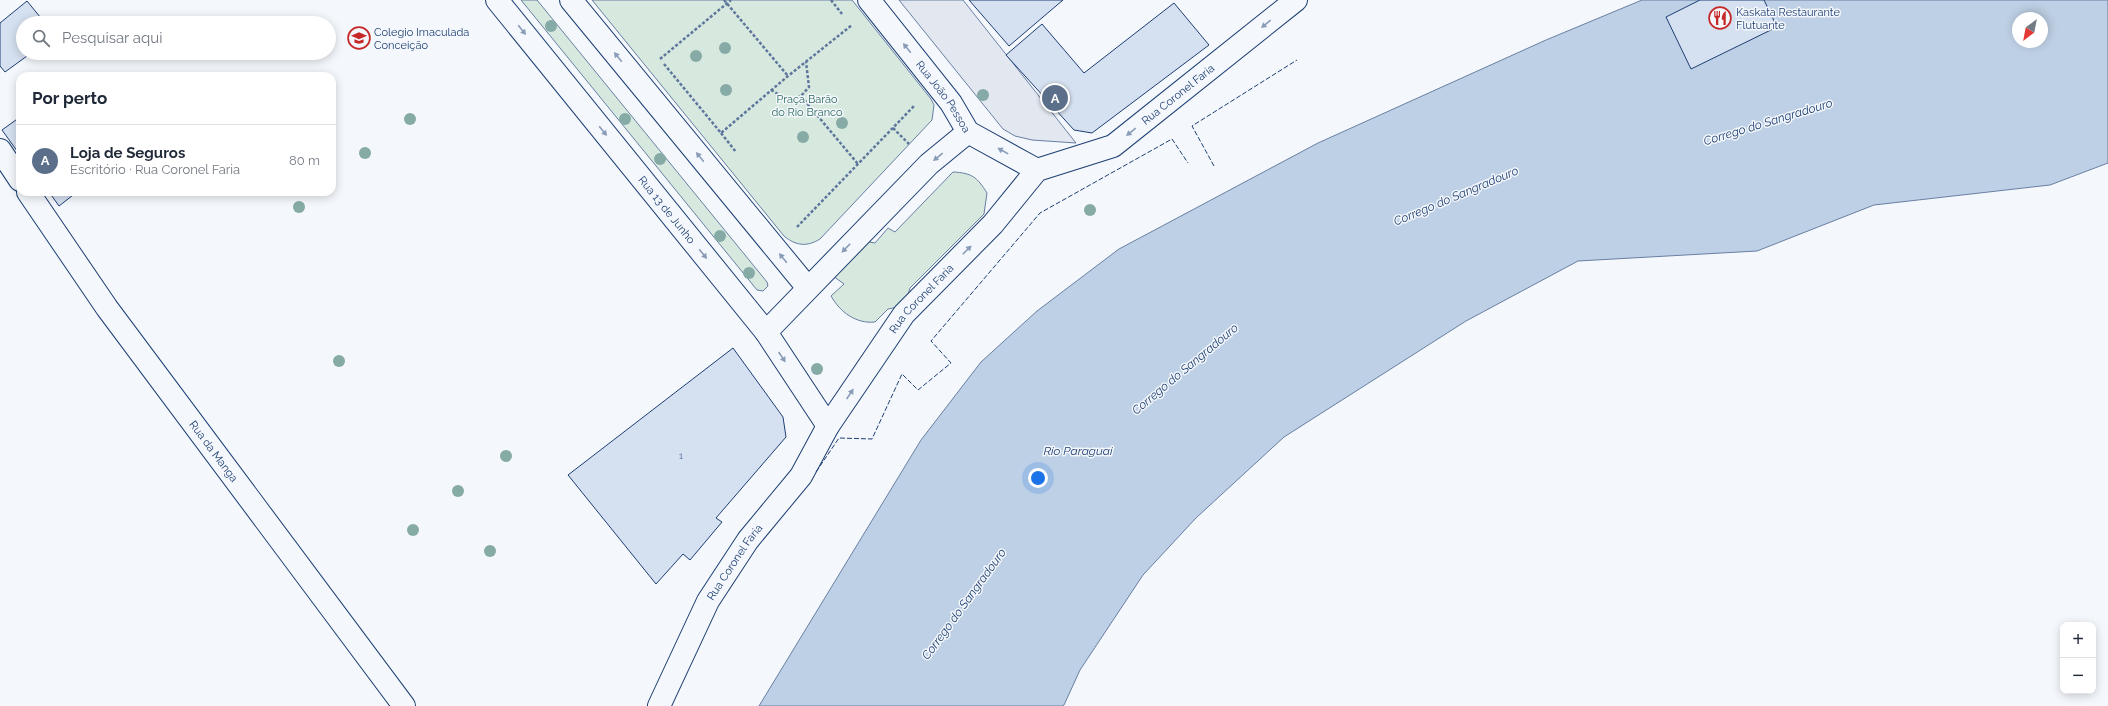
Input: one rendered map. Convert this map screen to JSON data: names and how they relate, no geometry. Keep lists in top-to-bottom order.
{
  "streets": {
    "street": [
      "Rua Coronel Faria",
      "Rua João Pessoa",
      "Rua 13 de Junho",
      "Rua da Manga"
    ]
  },
  "crossings": [
    ["Rua Coronel Faria", "Rua João Pessoa"],
    ["Rua Coronel Faria", "Rua 13 de Junho"]
  ],
  "one_way": ["Rua João Pessoa"],
  "water": ["Corrego do Sangradouro", "Rio Paraguai"],
  "parks": ["Praça Barão do Rio Branco"],
  "places": {
    "restaurant": ["Kaskata Restaurante Flutuante"],
    "school or university": ["Colegio Imaculada Conceição"]
  },
  "house_numbers": ["1"],
  "north": "bottom left",
  "page": {
    "search": "Pesquisar aqui",
    "heading": "Por perto",
    "pins": "A",
    "list": [
      {
        "mark": "A",
        "name": "Loja de Seguros",
        "note": "Escritório · Rua Coronel Faria",
        "value": "80 m"
      }
    ],
    "map_buttons": ["+", "−"]
  }
}
